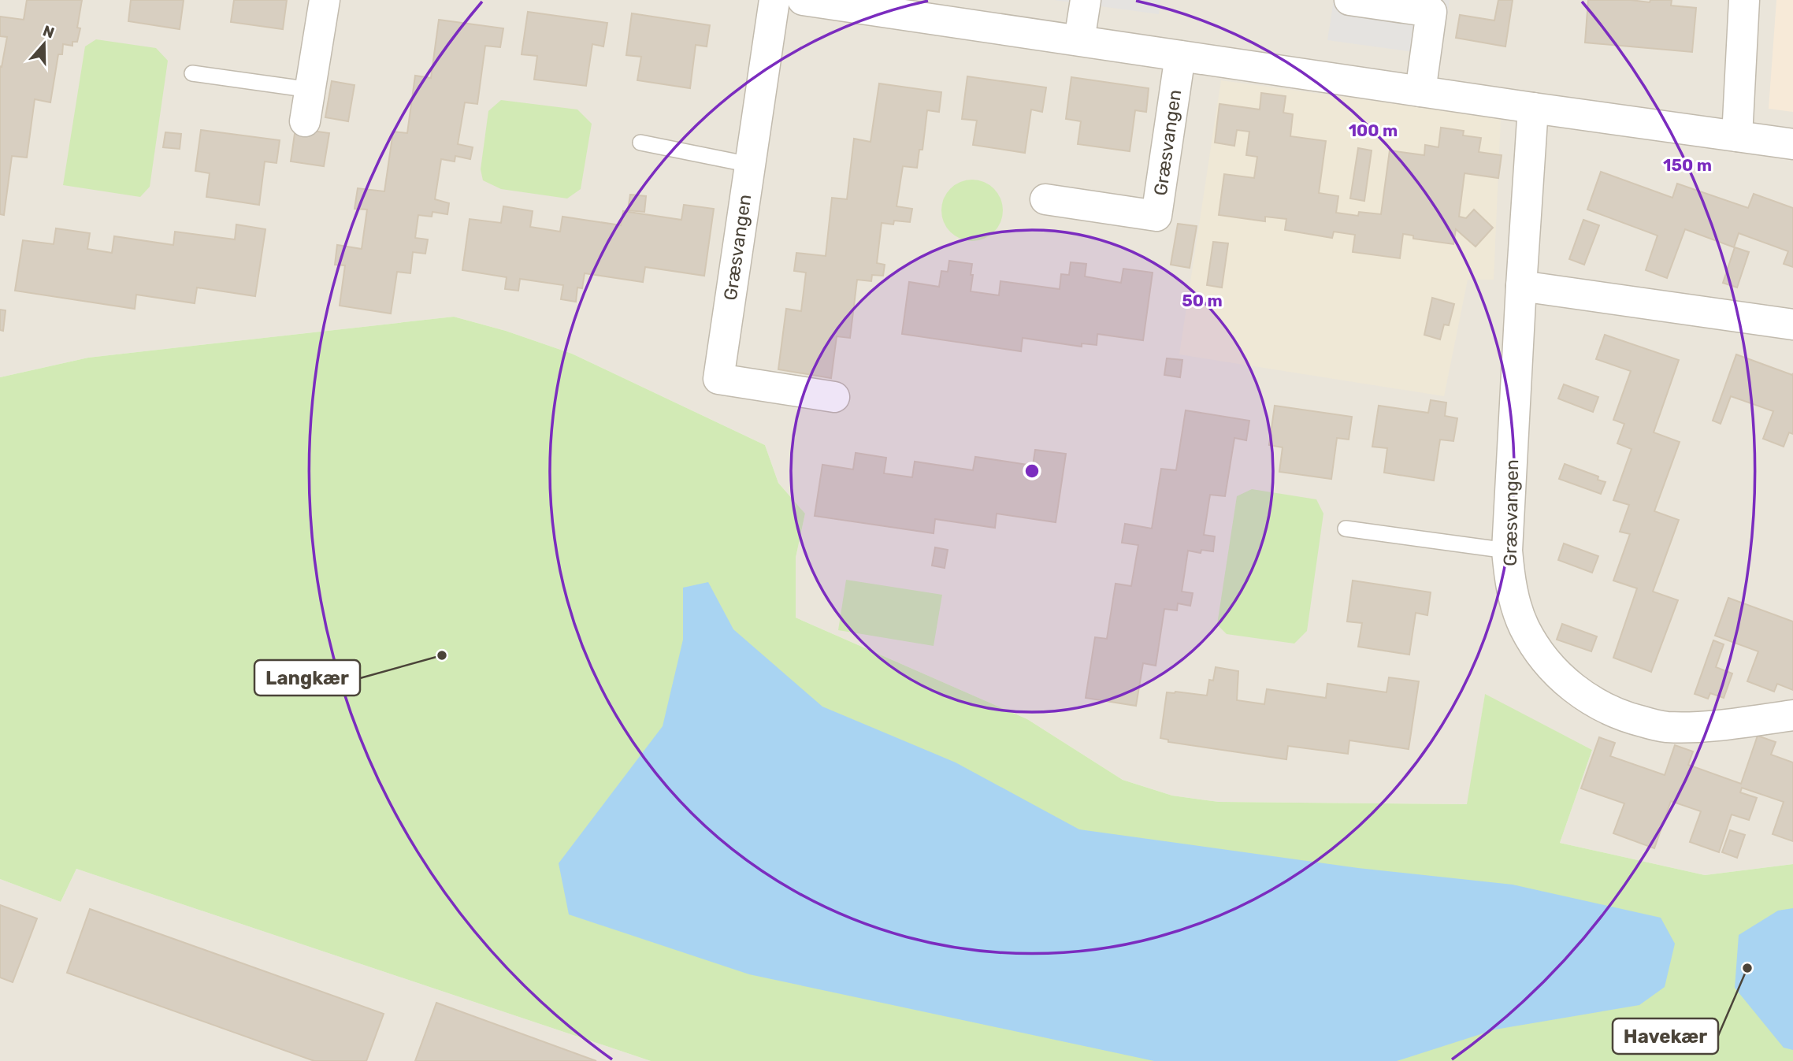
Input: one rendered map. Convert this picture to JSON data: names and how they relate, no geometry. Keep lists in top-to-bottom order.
{
  "streets": {
    "street": ["Græsvangen"]
  },
  "places": ["Langkær", "Havekær"],
  "north": "top",
  "rings": ["100 m", "150 m", "50 m"]
}
